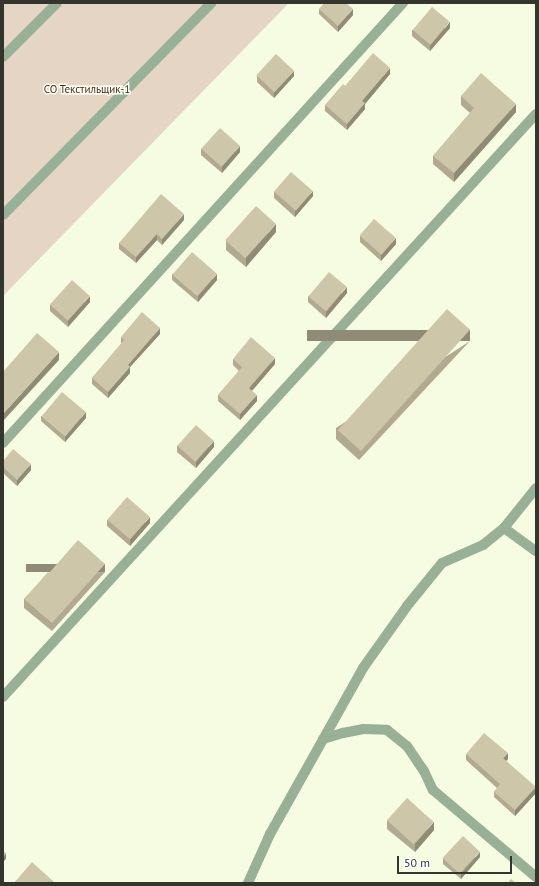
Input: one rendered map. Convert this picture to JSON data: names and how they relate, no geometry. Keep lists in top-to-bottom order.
{
  "parks": ["СО Текстильщик-1"],
  "scale_bar": "50 m"
}
